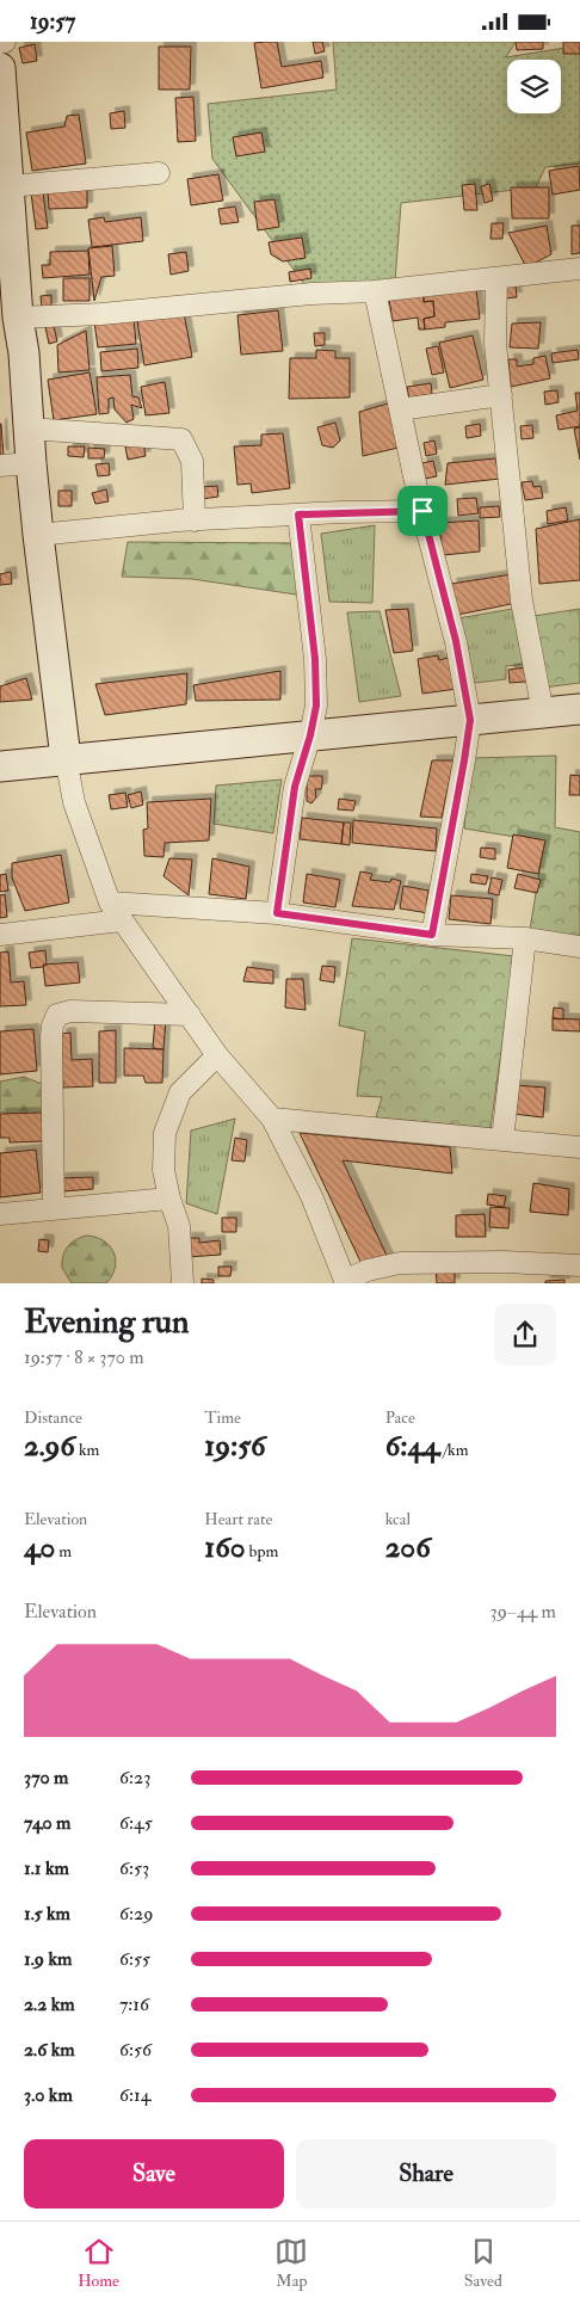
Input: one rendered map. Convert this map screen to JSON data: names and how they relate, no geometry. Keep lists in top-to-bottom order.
{
  "page": {
    "status": "19:57",
    "heading": ["Evening run", "19:57 · 8 × 370 m"],
    "stats": [
      ["Distance", "2.96 km"],
      ["Time", "19:56"],
      ["Pace", "6:44 /km"],
      ["Elevation", "40 m"],
      ["Heart rate", "160 bpm"],
      ["kcal", "206"]
    ],
    "chart": ["Elevation", "39–44 m"],
    "list": [
      {
        "name": "370 m",
        "note": "6:23"
      },
      {
        "name": "740 m",
        "note": "6:45"
      },
      {
        "name": "1.1 km",
        "note": "6:53"
      },
      {
        "name": "1.5 km",
        "note": "6:29"
      },
      {
        "name": "1.9 km",
        "note": "6:55"
      },
      {
        "name": "2.2 km",
        "note": "7:16"
      },
      {
        "name": "2.6 km",
        "note": "6:56"
      },
      {
        "name": "3.0 km",
        "note": "6:14"
      }
    ],
    "buttons": ["Save", "Share"],
    "tabs": ["Home", "Map", "Saved"]
  }
}
